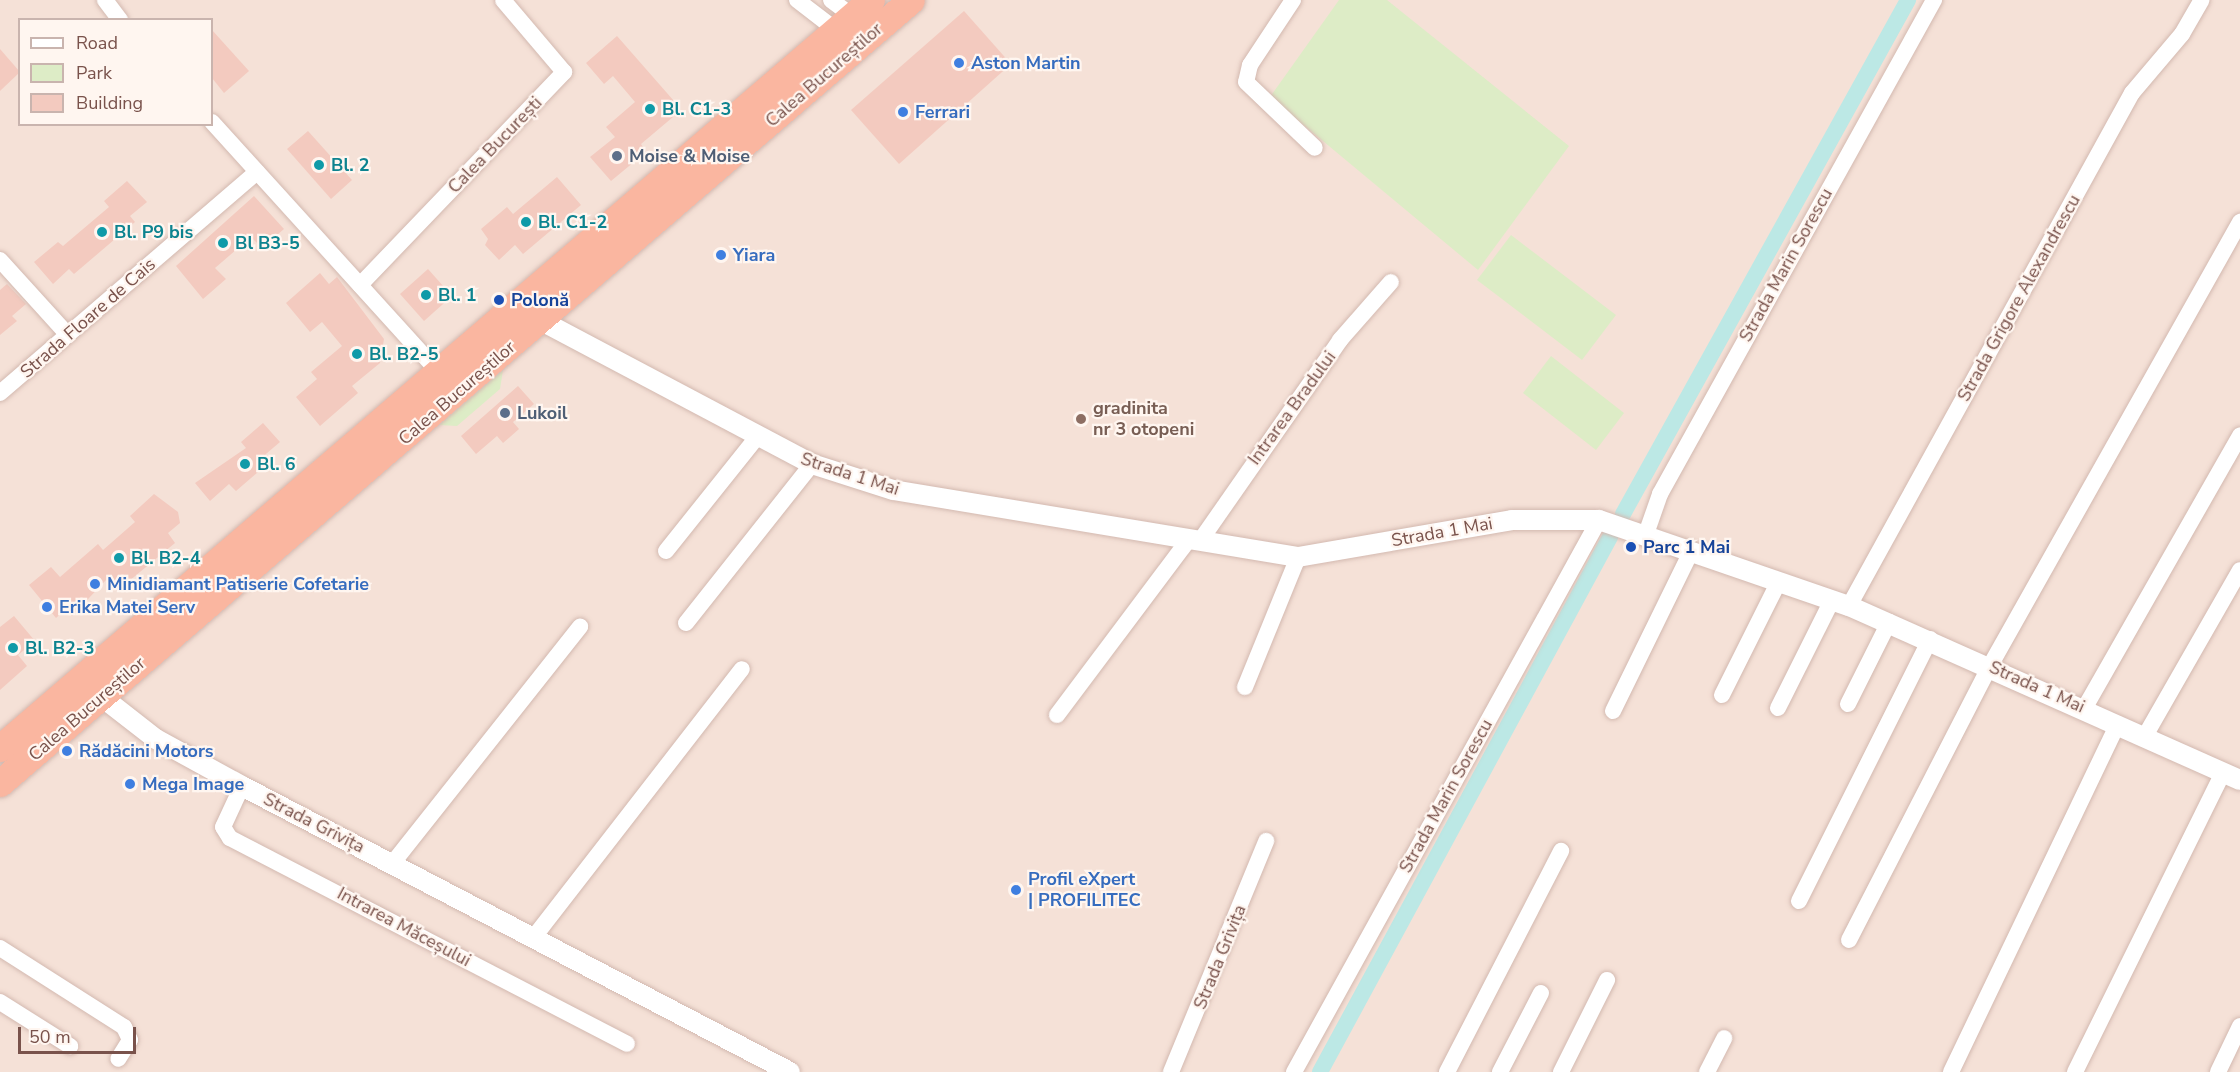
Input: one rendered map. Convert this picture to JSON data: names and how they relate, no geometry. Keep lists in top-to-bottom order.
{
  "streets": {
    "highway": ["Calea Bucureștilor"],
    "street": [
      "Calea București",
      "Strada Marin Sorescu",
      "Strada Grigore Alexandrescu",
      "Strada Floare de Cais",
      "Intrarea Bradului",
      "Strada 1 Mai",
      "Strada Grivița",
      "Intrarea Măceșului"
    ]
  },
  "crossings": [
    ["Calea Bucureștilor", "Strada 1 Mai"],
    ["Calea Bucureștilor", "Strada Grivița"],
    ["Strada Marin Sorescu", "Strada 1 Mai"],
    ["Strada Grigore Alexandrescu", "Strada 1 Mai"],
    ["Intrarea Bradului", "Strada 1 Mai"],
    ["Strada Grivița", "Intrarea Măceșului"]
  ],
  "places": [
    "Aston Martin",
    "Bl. C1-3",
    "Ferrari",
    "Moise & Moise",
    "Bl. 2",
    "Bl. C1-2",
    "Bl. P9 bis",
    "Bl B3-5",
    "Yiara",
    "Bl. 1",
    "Polonă",
    "Bl. B2-5",
    "Lukoil",
    "gradinita nr 3 otopeni",
    "Bl. 6",
    "Parc 1 Mai",
    "Bl. B2-4",
    "Minidiamant Patiserie Cofetarie",
    "Erika Matei Serv",
    "Bl. B2-3",
    "Rădăcini Motors",
    "Mega Image",
    "Profil eXpert | PROFILITEC"
  ],
  "legend": ["Road", "Park", "Building"],
  "scale_bar": "50 m"
}
